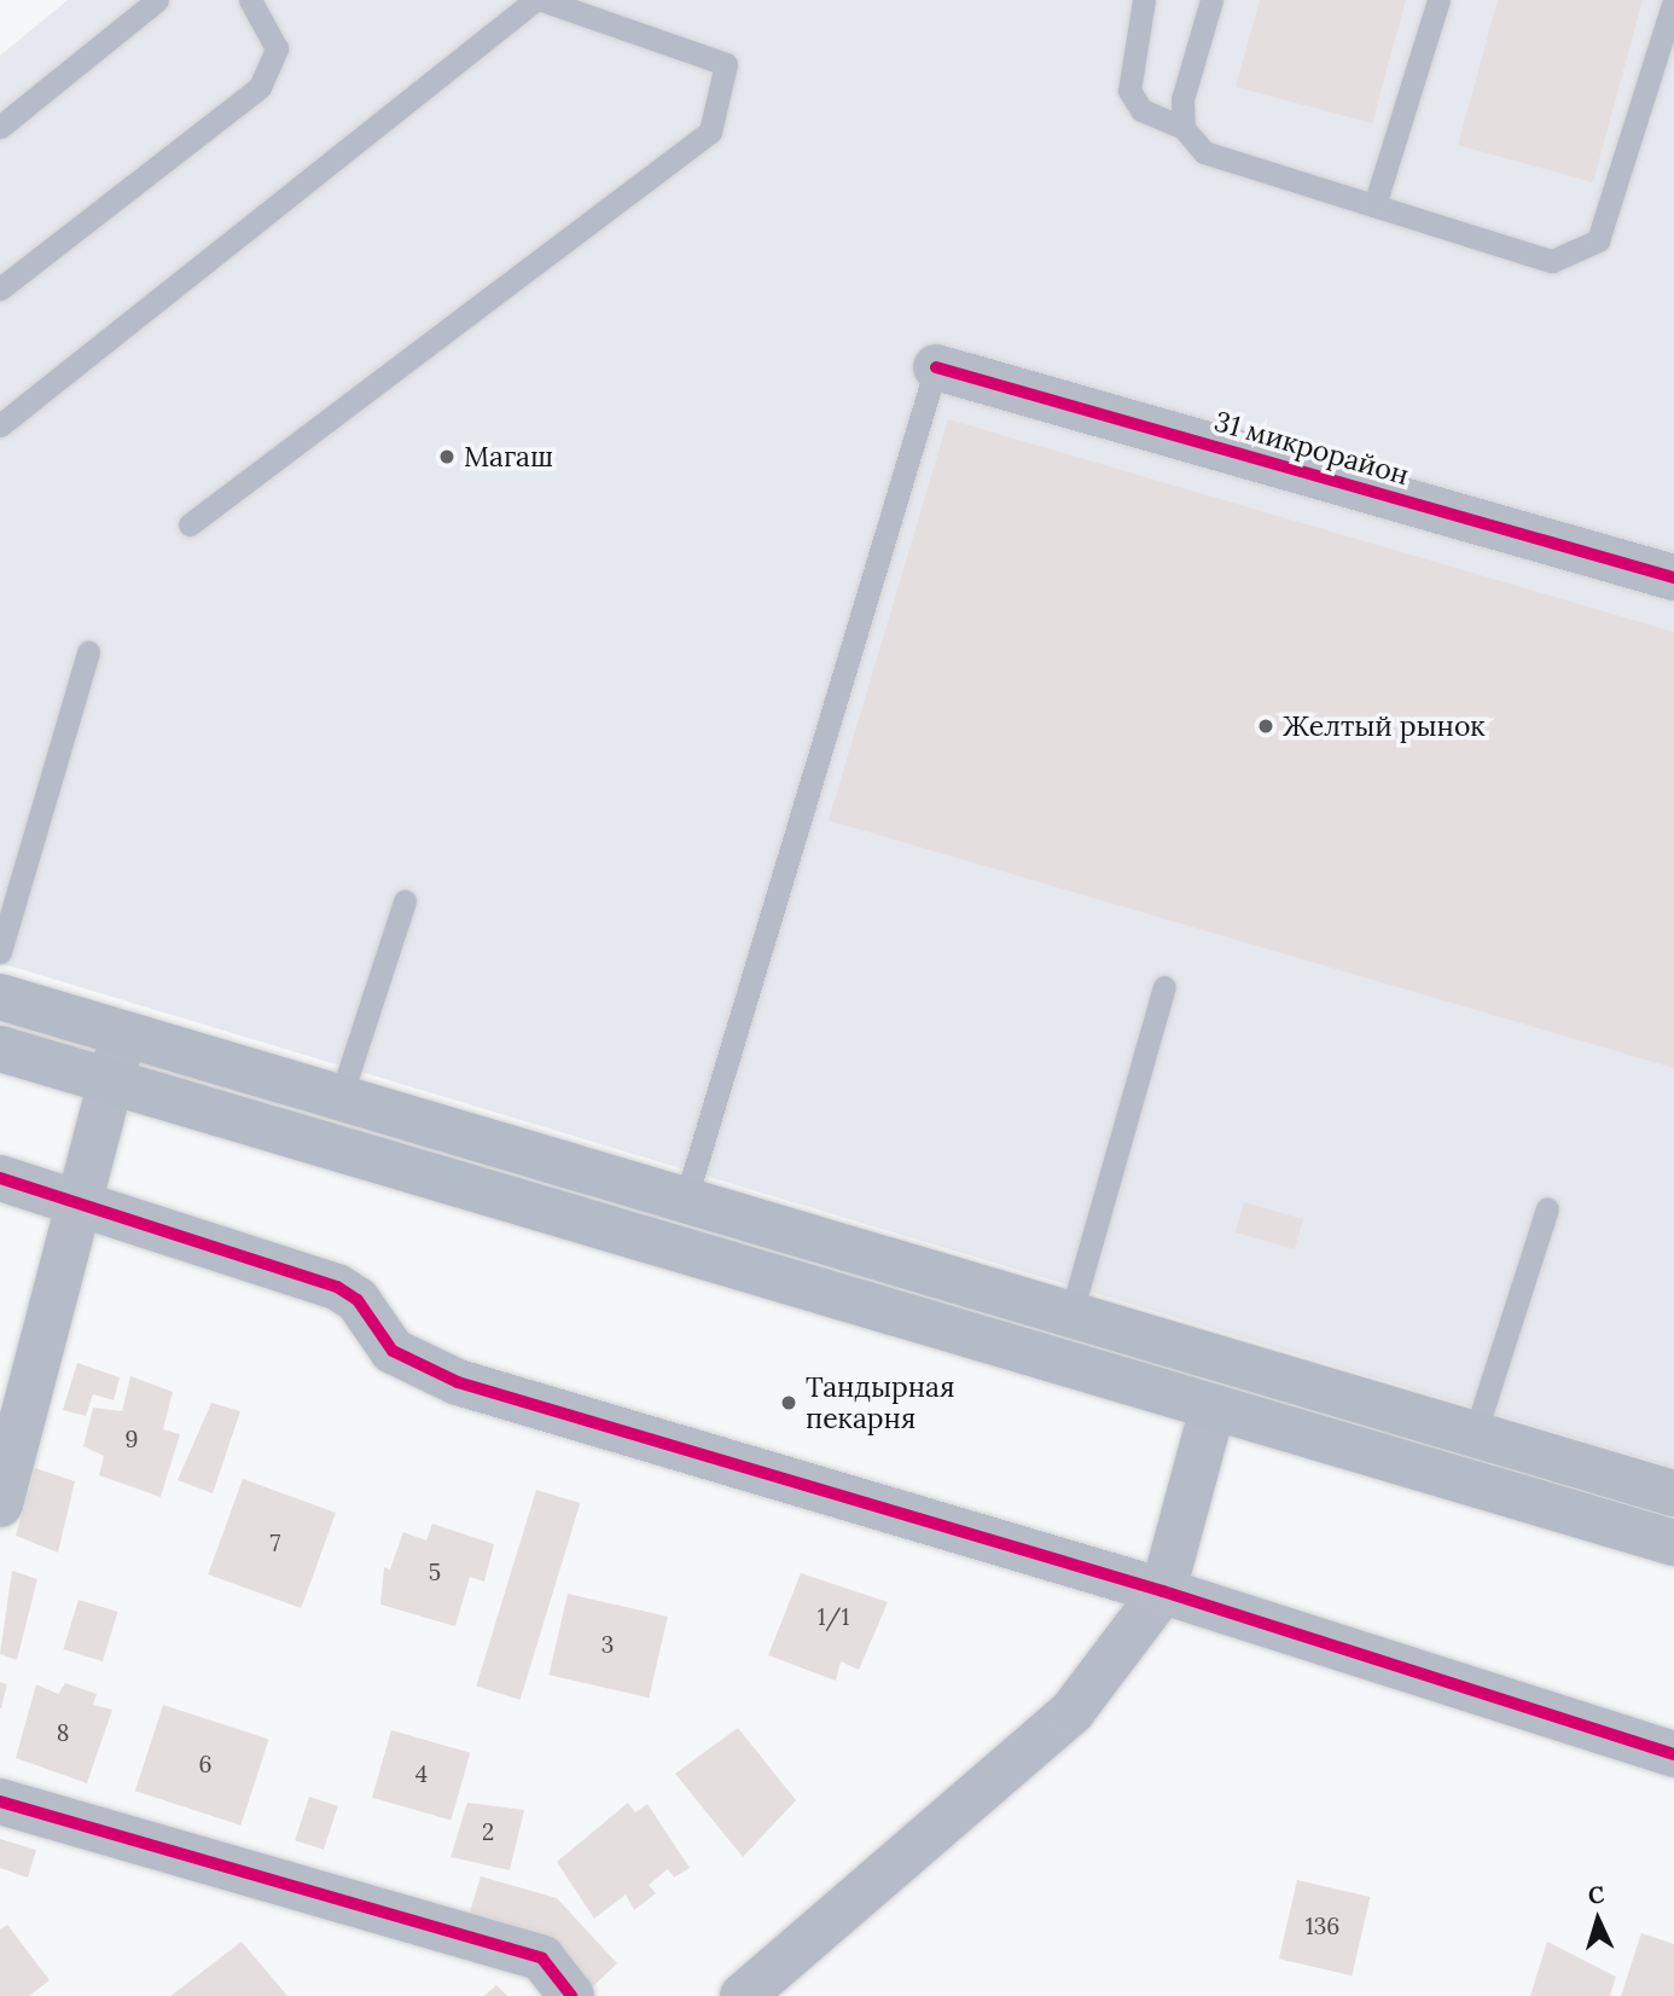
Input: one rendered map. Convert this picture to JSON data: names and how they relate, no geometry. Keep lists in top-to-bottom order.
{
  "streets": {
    "street": ["31 микрорайон"]
  },
  "places": ["Магаш", "Желтый рынок", "Тандырная пекарня"],
  "house_numbers": [
    "9",
    "7",
    "5",
    "1/1",
    "3",
    "8",
    "6",
    "4",
    "2",
    "136"
  ],
  "north": "top"
}
